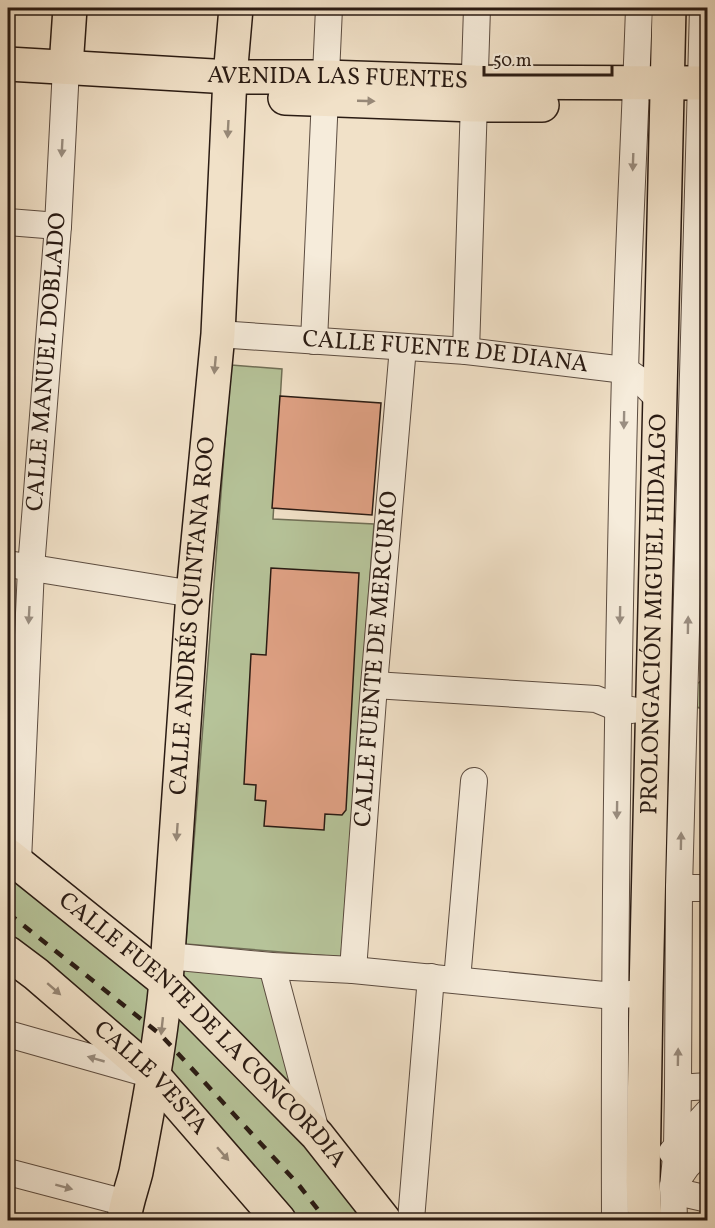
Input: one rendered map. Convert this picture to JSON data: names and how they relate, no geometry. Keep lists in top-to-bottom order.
{
  "streets": {
    "main road": [
      "AVENIDA LAS FUENTES",
      "CALLE MANUEL DOBLADO",
      "PROLONGACIÓN MIGUEL HIDALGO",
      "CALLE ANDRÉS QUINTANA ROO",
      "CALLE FUENTE DE LA CONCORDIA",
      "CALLE VESTA"
    ],
    "street": ["CALLE FUENTE DE DIANA", "CALLE FUENTE DE MERCURIO"]
  },
  "crossings": [
    ["AVENIDA LAS FUENTES", "CALLE MANUEL DOBLADO"],
    ["AVENIDA LAS FUENTES", "PROLONGACIÓN MIGUEL HIDALGO"],
    ["AVENIDA LAS FUENTES", "CALLE ANDRÉS QUINTANA ROO"],
    ["CALLE FUENTE DE DIANA", "CALLE ANDRÉS QUINTANA ROO"],
    ["CALLE FUENTE DE DIANA", "CALLE FUENTE DE MERCURIO"],
    ["CALLE MANUEL DOBLADO", "CALLE FUENTE DE LA CONCORDIA"],
    ["CALLE ANDRÉS QUINTANA ROO", "CALLE FUENTE DE LA CONCORDIA"],
    ["CALLE ANDRÉS QUINTANA ROO", "CALLE VESTA"]
  ],
  "one_way": ["CALLE MANUEL DOBLADO", "CALLE ANDRÉS QUINTANA ROO", "CALLE VESTA"],
  "scale_bar": "50 m"
}
